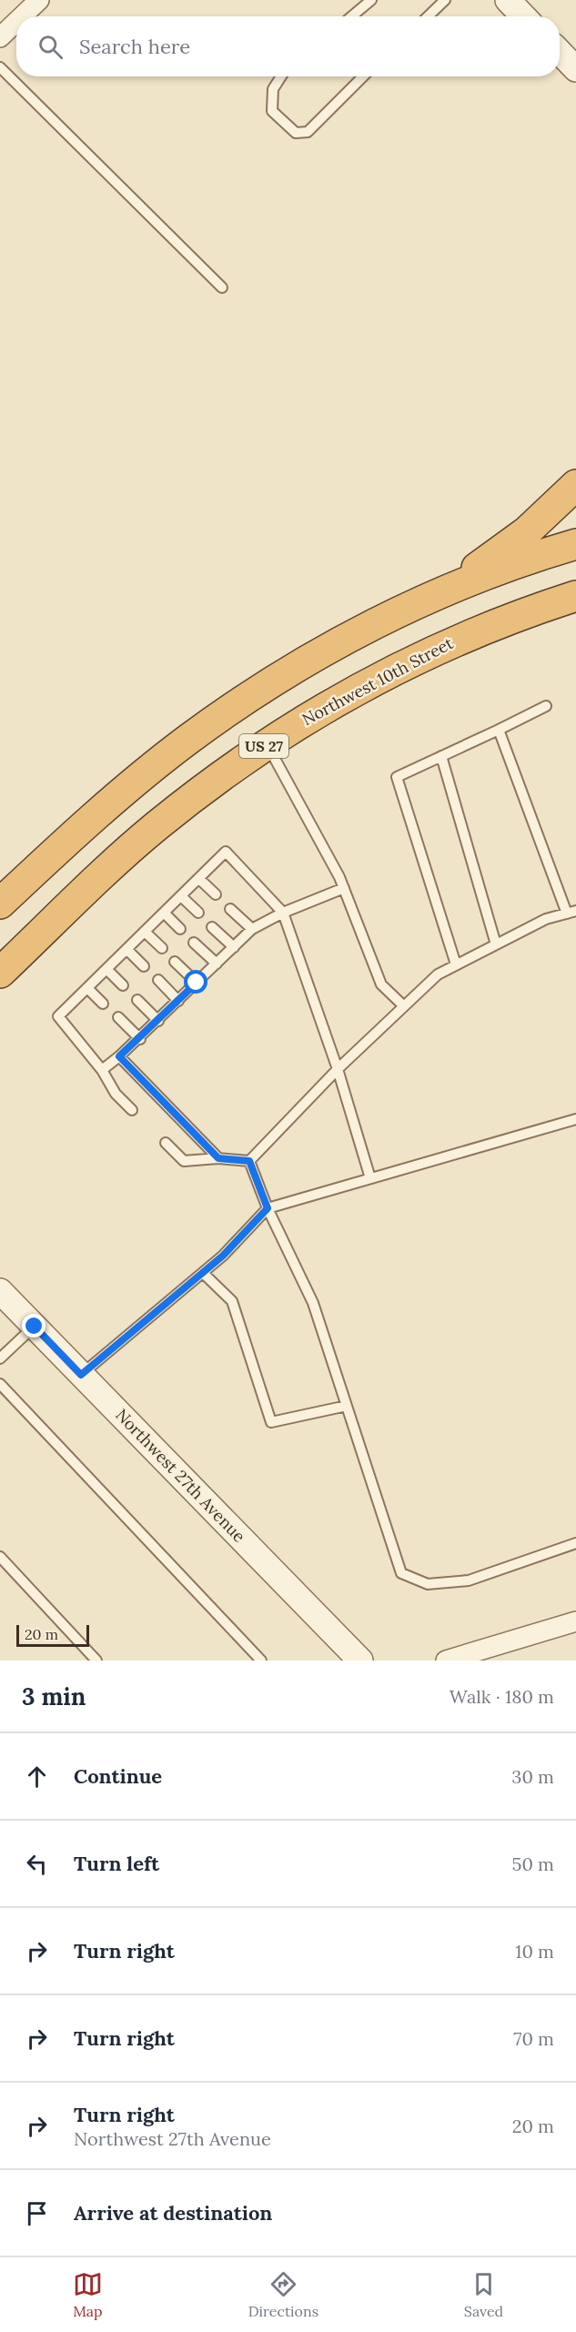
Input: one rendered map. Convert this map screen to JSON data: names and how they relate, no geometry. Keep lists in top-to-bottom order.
{
  "streets": {
    "highway": ["Northwest 10th Street", "US 27"],
    "street": ["Northwest 27th Avenue"]
  },
  "scale_bar": "20 m",
  "page": {
    "search": "Search here",
    "scale": "20 m",
    "heading": ["3 min", "Walk · 180 m"],
    "list": [
      ["Continue", "30 m"],
      ["Turn left", "50 m"],
      ["Turn right", "10 m"],
      ["Turn right", "70 m"],
      ["Turn right", "Northwest 27th Avenue", "20 m"],
      "Arrive at destination"
    ],
    "nav": ["Map", "Directions", "Saved"]
  }
}
